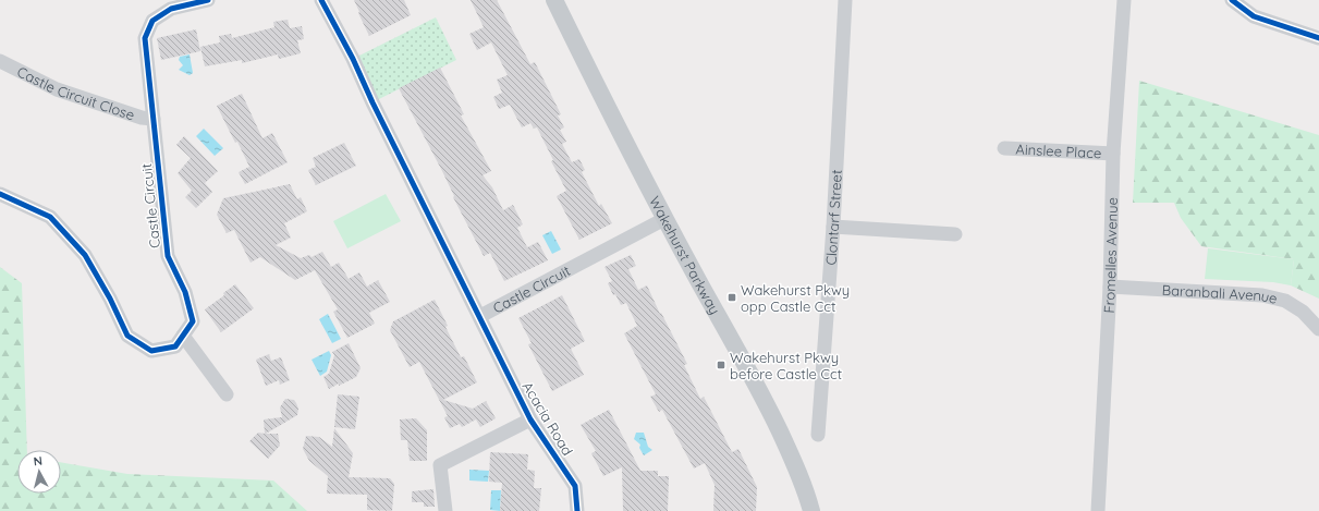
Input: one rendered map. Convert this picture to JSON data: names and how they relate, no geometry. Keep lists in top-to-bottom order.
{
  "streets": {
    "main road": ["Wakehurst Parkway"],
    "street": [
      "Castle Circuit Close",
      "Ainslee Place",
      "Castle Circuit",
      "Clontarf Street",
      "Fromelles Avenue",
      "Baranbali Avenue",
      "Acacia Road"
    ]
  },
  "crossings": [
    ["Castle Circuit Close", "Castle Circuit"],
    ["Ainslee Place", "Fromelles Avenue"],
    ["Castle Circuit", "Wakehurst Parkway"],
    ["Castle Circuit", "Acacia Road"],
    ["Fromelles Avenue", "Baranbali Avenue"]
  ],
  "places": {
    "transit": ["Wakehurst Pkwy opp Castle Cct", "Wakehurst Pkwy before Castle Cct"]
  },
  "north": "top"
}
